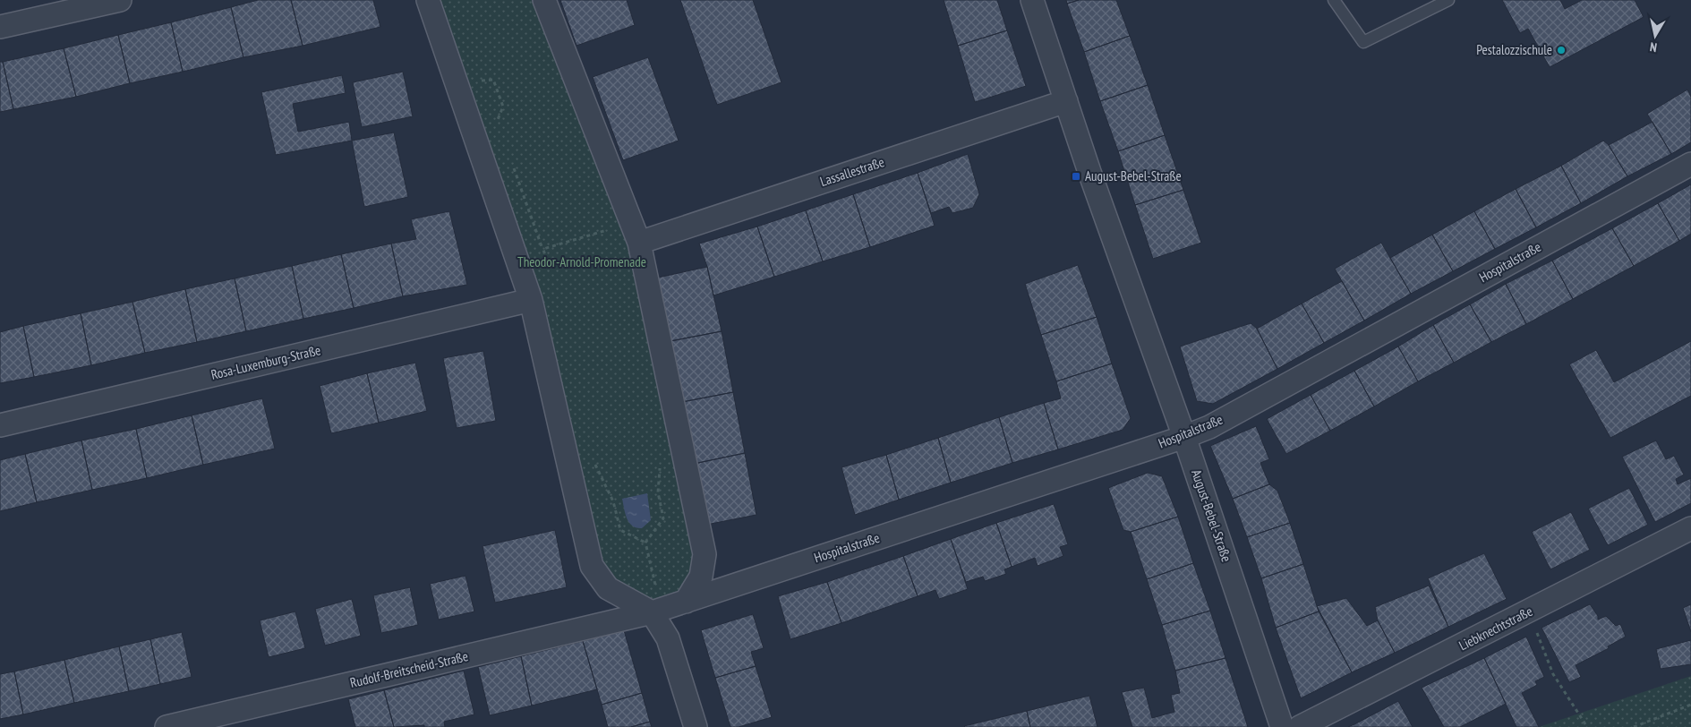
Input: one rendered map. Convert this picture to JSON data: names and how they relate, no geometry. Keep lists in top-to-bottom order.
{
  "streets": {
    "street": [
      "Lassallestraße",
      "Hospitalstraße",
      "Rosa-Luxemburg-Straße",
      "August-Bebel-Straße",
      "Liebknechtstraße",
      "Rudolf-Breitscheid-Straße"
    ]
  },
  "crossings": [
    ["Lassallestraße", "August-Bebel-Straße"],
    ["Hospitalstraße", "August-Bebel-Straße"],
    ["Hospitalstraße", "Rudolf-Breitscheid-Straße"]
  ],
  "parks": ["Theodor-Arnold-Promenade"],
  "places": {
    "other": ["Pestalozzischule"],
    "transit": ["August-Bebel-Straße"]
  },
  "north": "bottom"
}
